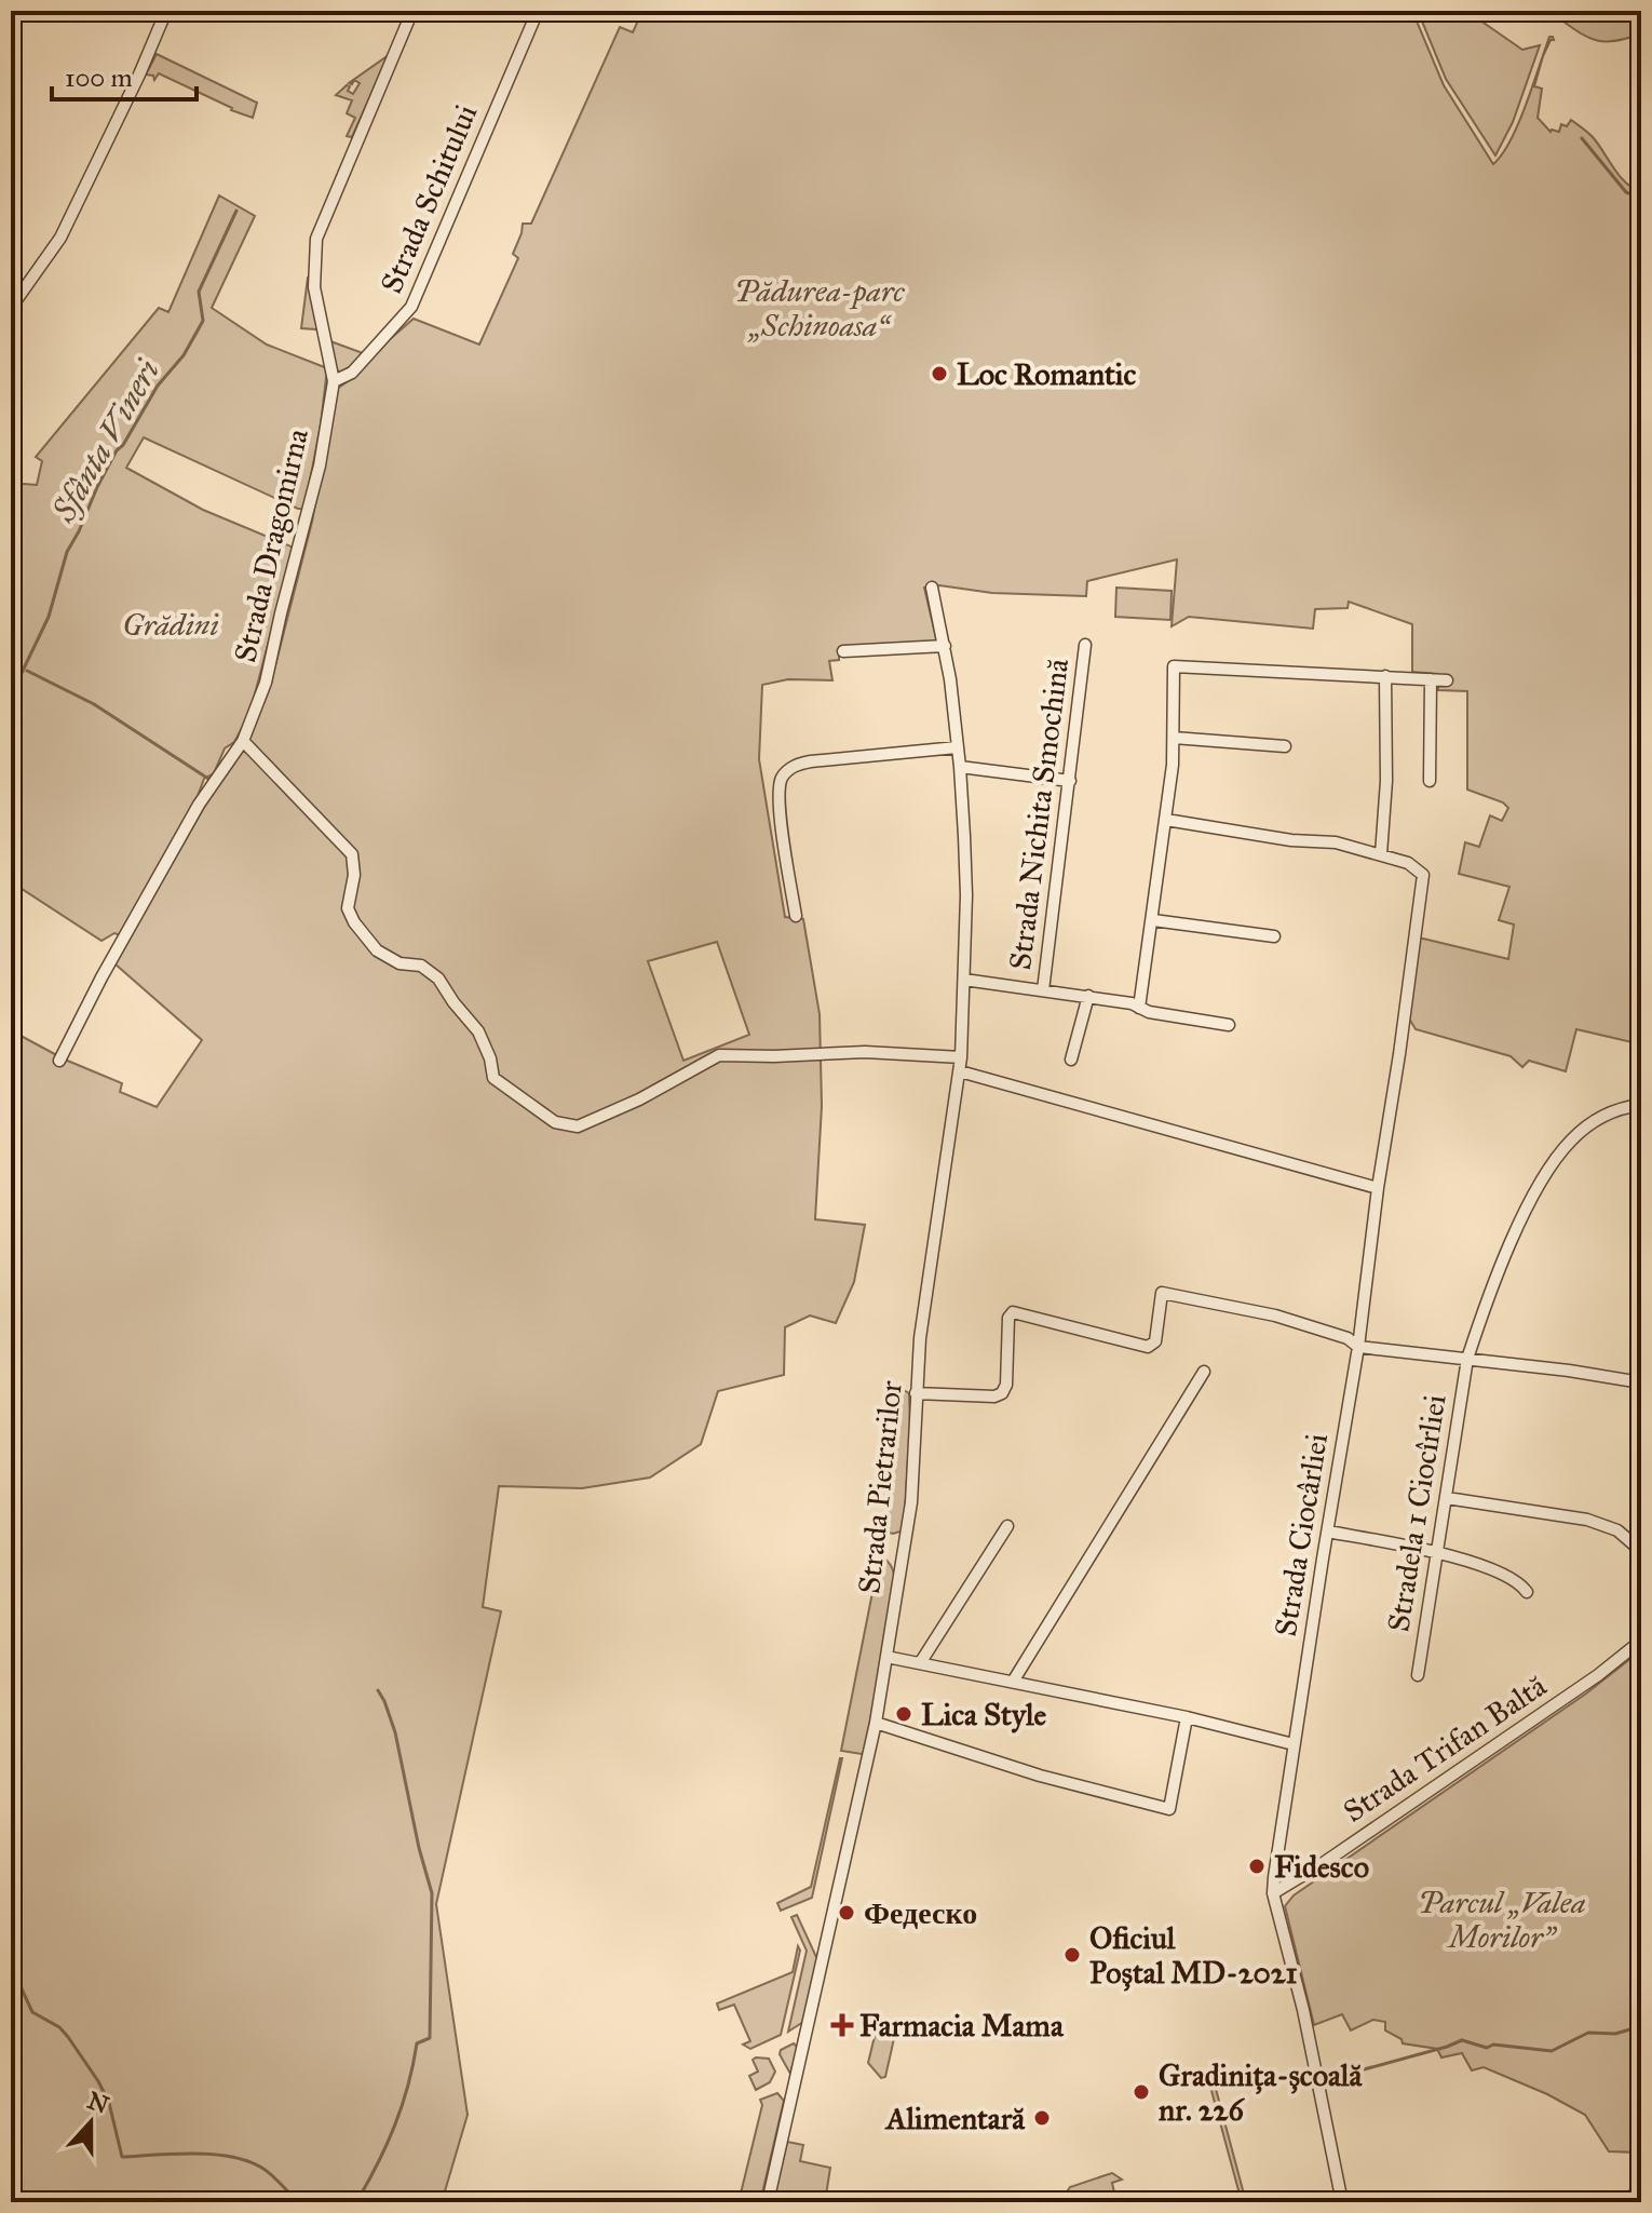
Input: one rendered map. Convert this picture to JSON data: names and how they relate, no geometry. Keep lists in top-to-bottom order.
{
  "streets": {
    "street": [
      "Strada Schitului",
      "Strada Dragomirna",
      "Strada Nichita Smochină",
      "Strada Pietrarilor",
      "Stradela 1 Ciocîrliei",
      "Strada Ciocârliei",
      "Strada Trifan Baltă"
    ]
  },
  "crossings": [
    ["Strada Schitului", "Strada Dragomirna"],
    ["Strada Ciocârliei", "Strada Trifan Baltă"]
  ],
  "water": ["Sfânta Vineri"],
  "parks": ["Pădurea-parc „Schinoasa“", "Grădini", "Parcul „Valea Morilor”"],
  "places": {
    "other": [
      "Loc Romantic",
      "Lica Style",
      "Fidesco",
      "Федеско",
      "Oficiul Poștal MD-2021",
      "Gradinița-școală nr. 226",
      "Alimentară"
    ],
    "health": ["Farmacia Mama"]
  },
  "scale_bar": "100 m",
  "north": "top"
}
